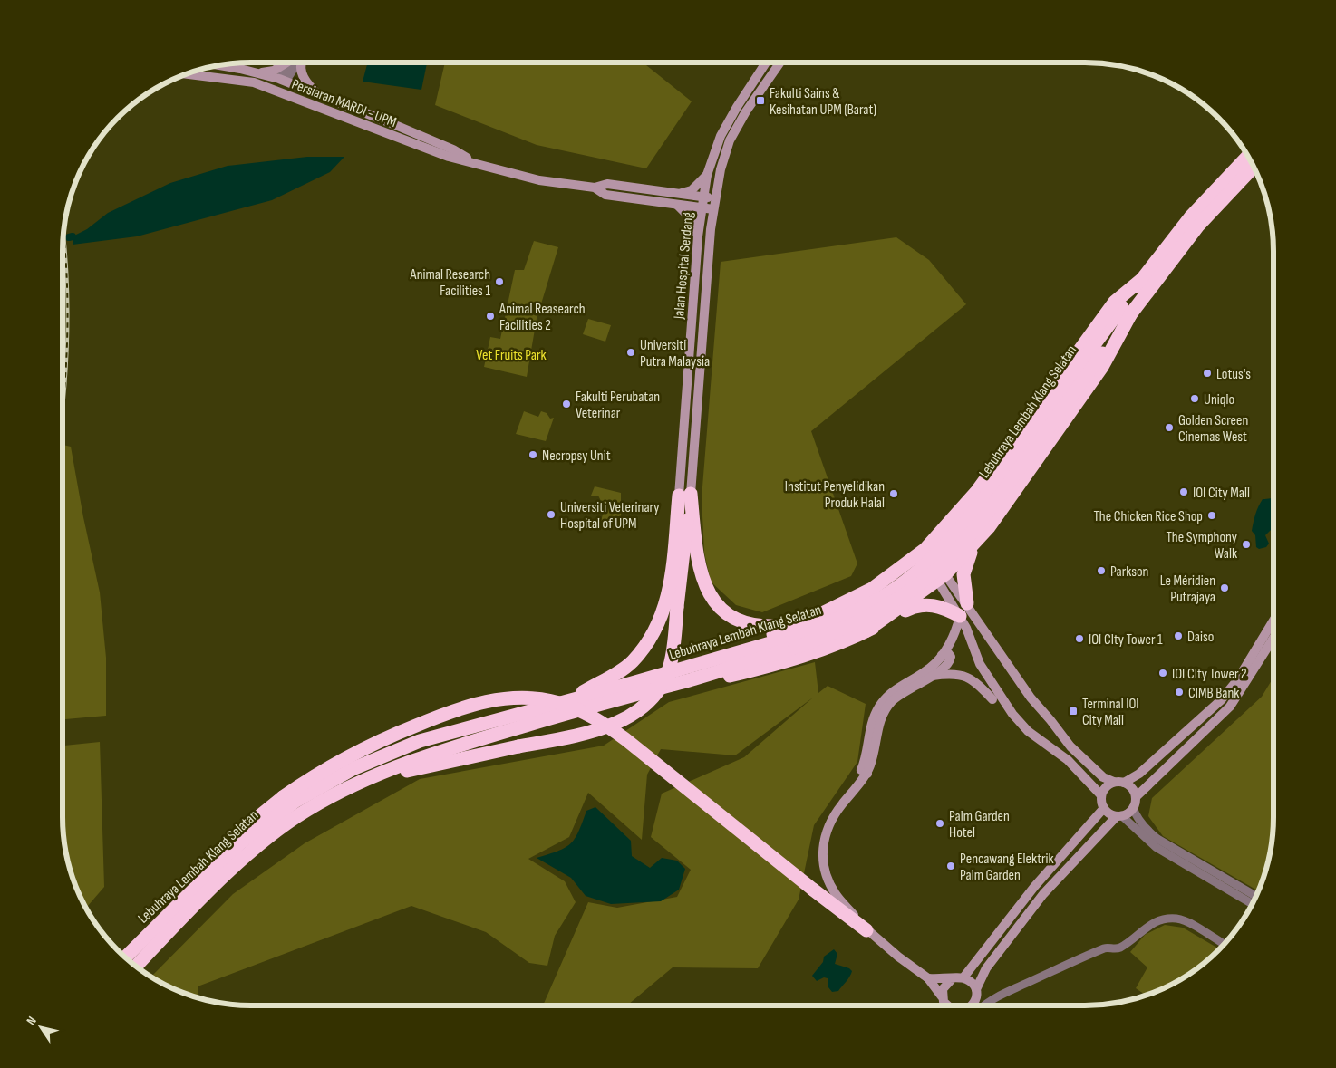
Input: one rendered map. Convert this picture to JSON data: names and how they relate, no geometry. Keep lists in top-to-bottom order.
{
  "streets": {
    "highway": ["Lebuhraya Lembah Klang Selatan"],
    "street": ["Persiaran MARDI - UPM", "Jalan Hospital Serdang"]
  },
  "crossings": [
    ["Persiaran MARDI - UPM", "Jalan Hospital Serdang"]
  ],
  "parks": ["Vet Fruits Park"],
  "places": {
    "transit": ["Fakulti Sains & Kesihatan UPM (Barat)", "Terminal IOI City Mall"],
    "other": [
      "Animal Research Facilities 1",
      "Animal Reasearch Facilities 2",
      "Universiti Putra Malaysia",
      "Lotus's",
      "Uniqlo",
      "Fakulti Perubatan Veterinar",
      "Golden Screen Cinemas West",
      "Necropsy Unit",
      "IOI City Mall",
      "Institut Penyelidikan Produk Halal",
      "Universiti Veterinary Hospital of UPM",
      "The Chicken Rice Shop",
      "The Symphony Walk",
      "Parkson",
      "Le Méridien Putrajaya",
      "Daiso",
      "IOI CIty Tower 1",
      "IOI CIty Tower 2",
      "CIMB Bank",
      "Palm Garden Hotel",
      "Pencawang Elektrik Palm Garden"
    ]
  },
  "north": "top left"
}
